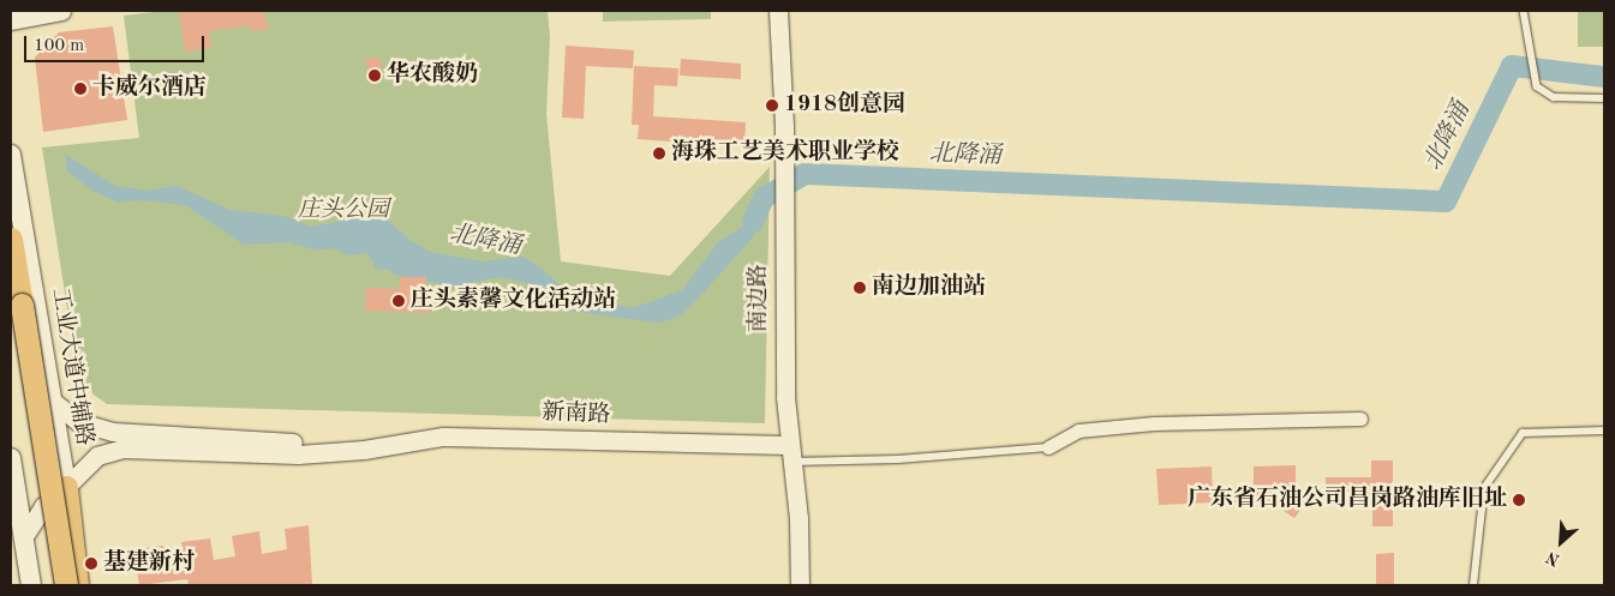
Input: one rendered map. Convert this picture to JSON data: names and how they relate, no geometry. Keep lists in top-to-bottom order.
{
  "streets": {
    "main road": ["工业大道中辅路"],
    "street": ["南边路", "新南路"]
  },
  "crossings": [
    ["南边路", "新南路"],
    ["工业大道中辅路", "新南路"]
  ],
  "water": ["北降涌"],
  "parks": ["庄头公园"],
  "places": [
    "华农酸奶",
    "卡威尔酒店",
    "1918创意园",
    "海珠工艺美术职业学校",
    "南边加油站",
    "庄头素馨文化活动站",
    "广东省石油公司昌岗路油库旧址",
    "基建新村"
  ],
  "scale_bar": "100 m",
  "north": "bottom left"
}
